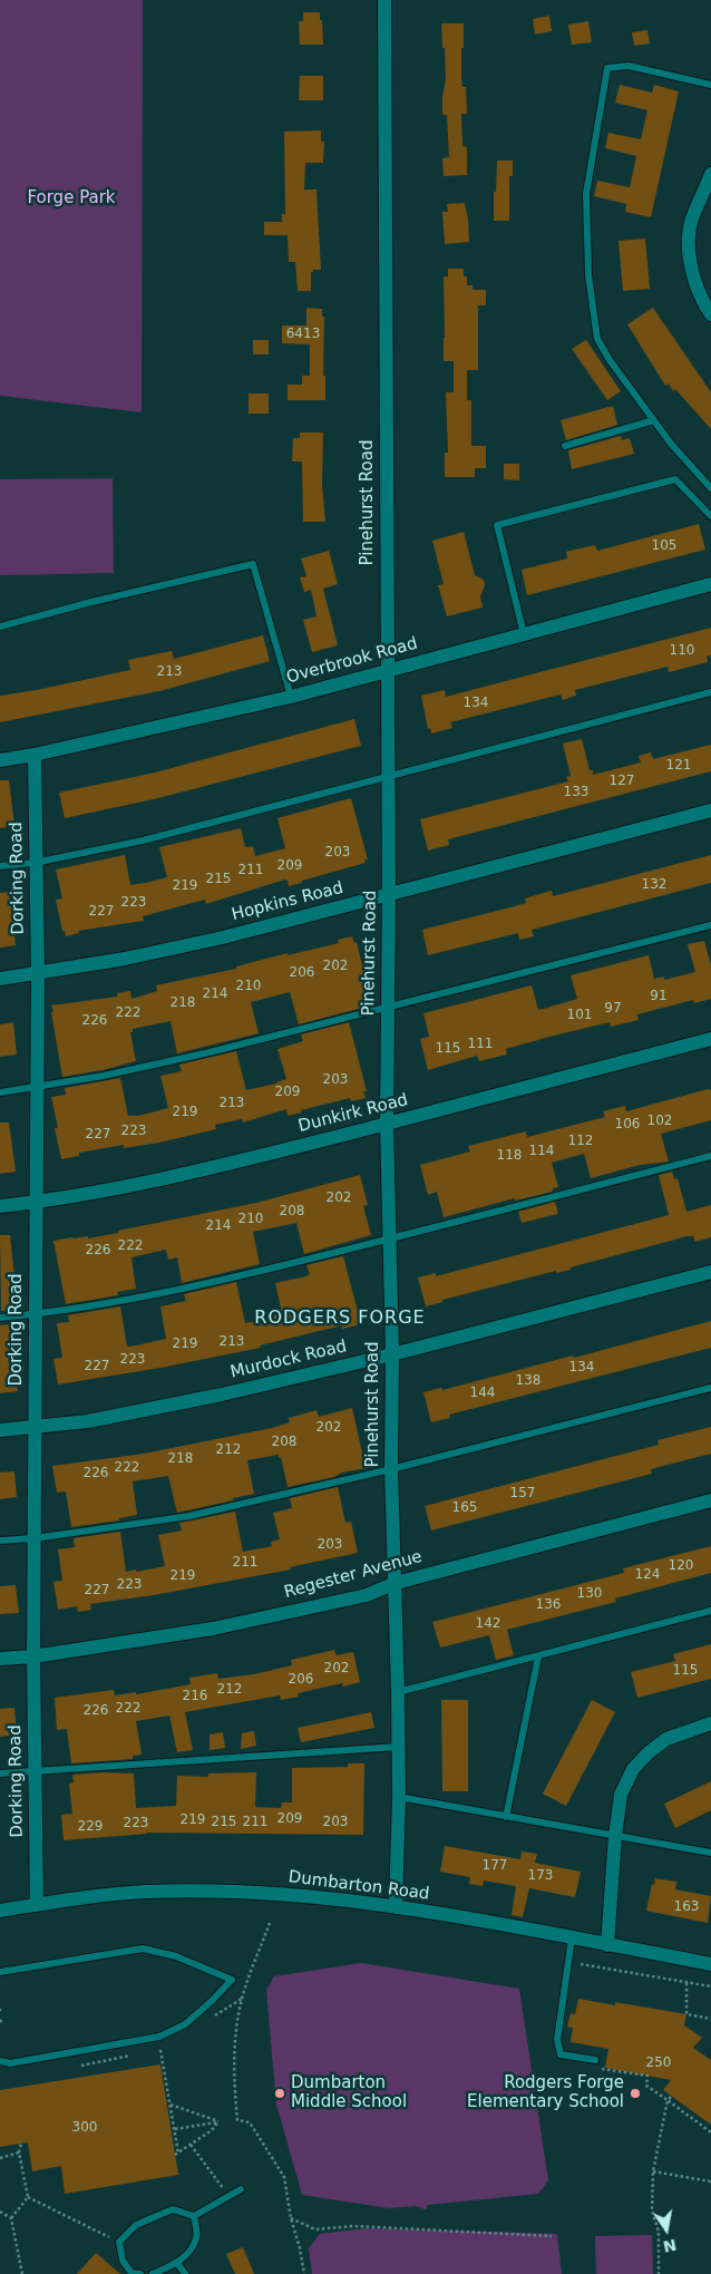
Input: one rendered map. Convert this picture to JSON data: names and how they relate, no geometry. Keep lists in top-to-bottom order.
{
  "streets": {
    "street": [
      "Pinehurst Road",
      "Overbrook Road",
      "Dorking Road",
      "Hopkins Road",
      "Dunkirk Road",
      "Murdock Road",
      "Regester Avenue",
      "Dumbarton Road"
    ]
  },
  "crossings": [
    ["Pinehurst Road", "Overbrook Road"],
    ["Pinehurst Road", "Hopkins Road"],
    ["Pinehurst Road", "Dunkirk Road"],
    ["Pinehurst Road", "Murdock Road"],
    ["Pinehurst Road", "Regester Avenue"],
    ["Pinehurst Road", "Dumbarton Road"],
    ["Overbrook Road", "Dorking Road"],
    ["Dorking Road", "Hopkins Road"],
    ["Dorking Road", "Dunkirk Road"],
    ["Dorking Road", "Murdock Road"],
    ["Dorking Road", "Regester Avenue"],
    ["Dorking Road", "Dumbarton Road"]
  ],
  "districts": ["RODGERS FORGE"],
  "parks": ["Forge Park"],
  "places": ["Dumbarton Middle School", "Rodgers Forge Elementary School"],
  "house_numbers": [
    "6413",
    "105",
    "110",
    "213",
    "134",
    "121",
    "127",
    "133",
    "203",
    "209",
    "211",
    "215",
    "132",
    "219",
    "223",
    "227",
    "202",
    "206",
    "210",
    "214",
    "91",
    "218",
    "97",
    "222",
    "101",
    "226",
    "111",
    "115",
    "203",
    "209",
    "213",
    "219",
    "102",
    "106",
    "223",
    "227",
    "112",
    "114",
    "118",
    "202",
    "208",
    "210",
    "214",
    "222",
    "226",
    "213",
    "219",
    "223",
    "227",
    "134",
    "138",
    "144",
    "202",
    "208",
    "212",
    "218",
    "222",
    "226",
    "157",
    "165",
    "203",
    "211",
    "120",
    "124",
    "219",
    "223",
    "227",
    "130",
    "136",
    "142",
    "202",
    "115",
    "206",
    "212",
    "216",
    "222",
    "226",
    "209",
    "219",
    "215",
    "211",
    "203",
    "223",
    "229",
    "177",
    "173",
    "163",
    "250",
    "300"
  ],
  "north": "bottom"
}
